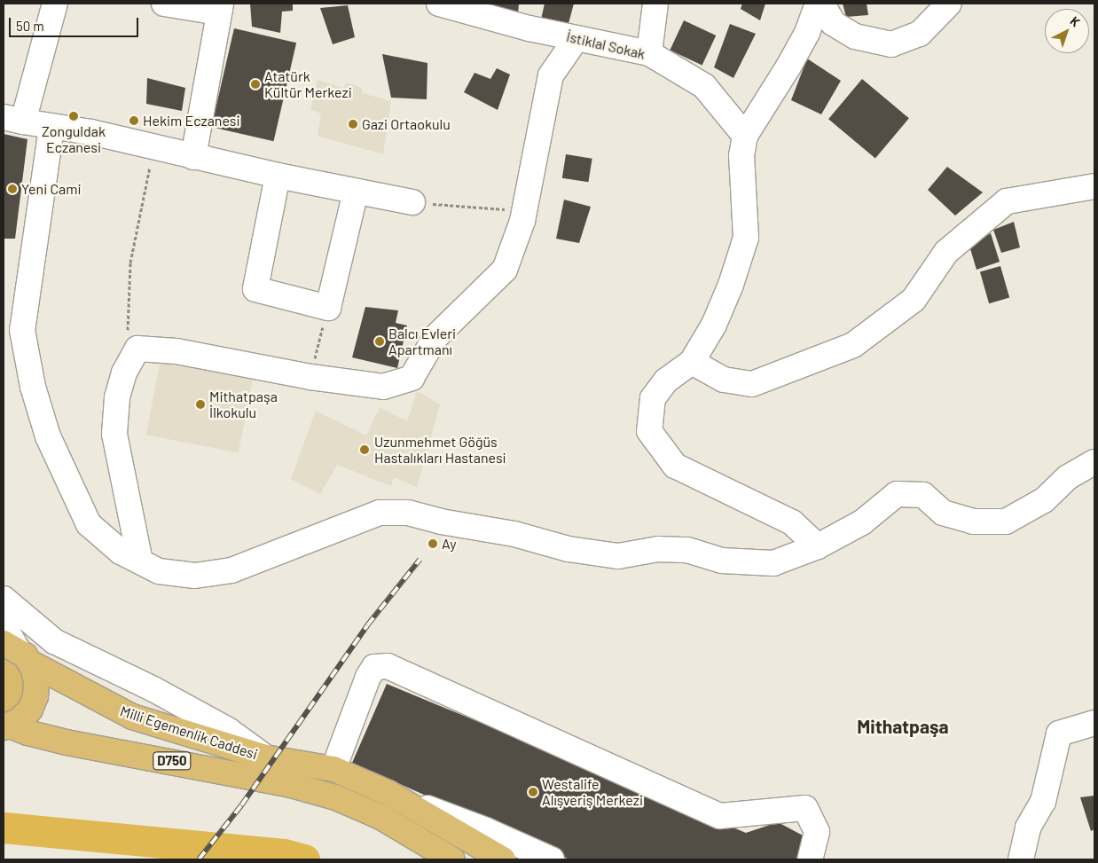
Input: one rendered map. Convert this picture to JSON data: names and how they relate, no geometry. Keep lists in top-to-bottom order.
{
  "streets": {
    "highway": ["Milli Egemenlik Caddesi", "D750"],
    "street": ["İstiklal Sokak"]
  },
  "crossings": [
    ["Milli Egemenlik Caddesi", "D750"]
  ],
  "districts": ["Mithatpaşa"],
  "places": [
    "Atatürk Kültür Merkezi",
    "Zonguldak Eczanesi",
    "Hekim Eczanesi",
    "Gazi Ortaokulu",
    "Yeni Cami",
    "Balcı Evleri Apartmanı",
    "Mithatpaşa İlkokulu",
    "Uzunmehmet Göğüs Hastalıkları Hastanesi",
    "Ay",
    "Westalife Alışveriş Merkezi"
  ],
  "scale_bar": "50 m",
  "north": "top right"
}
